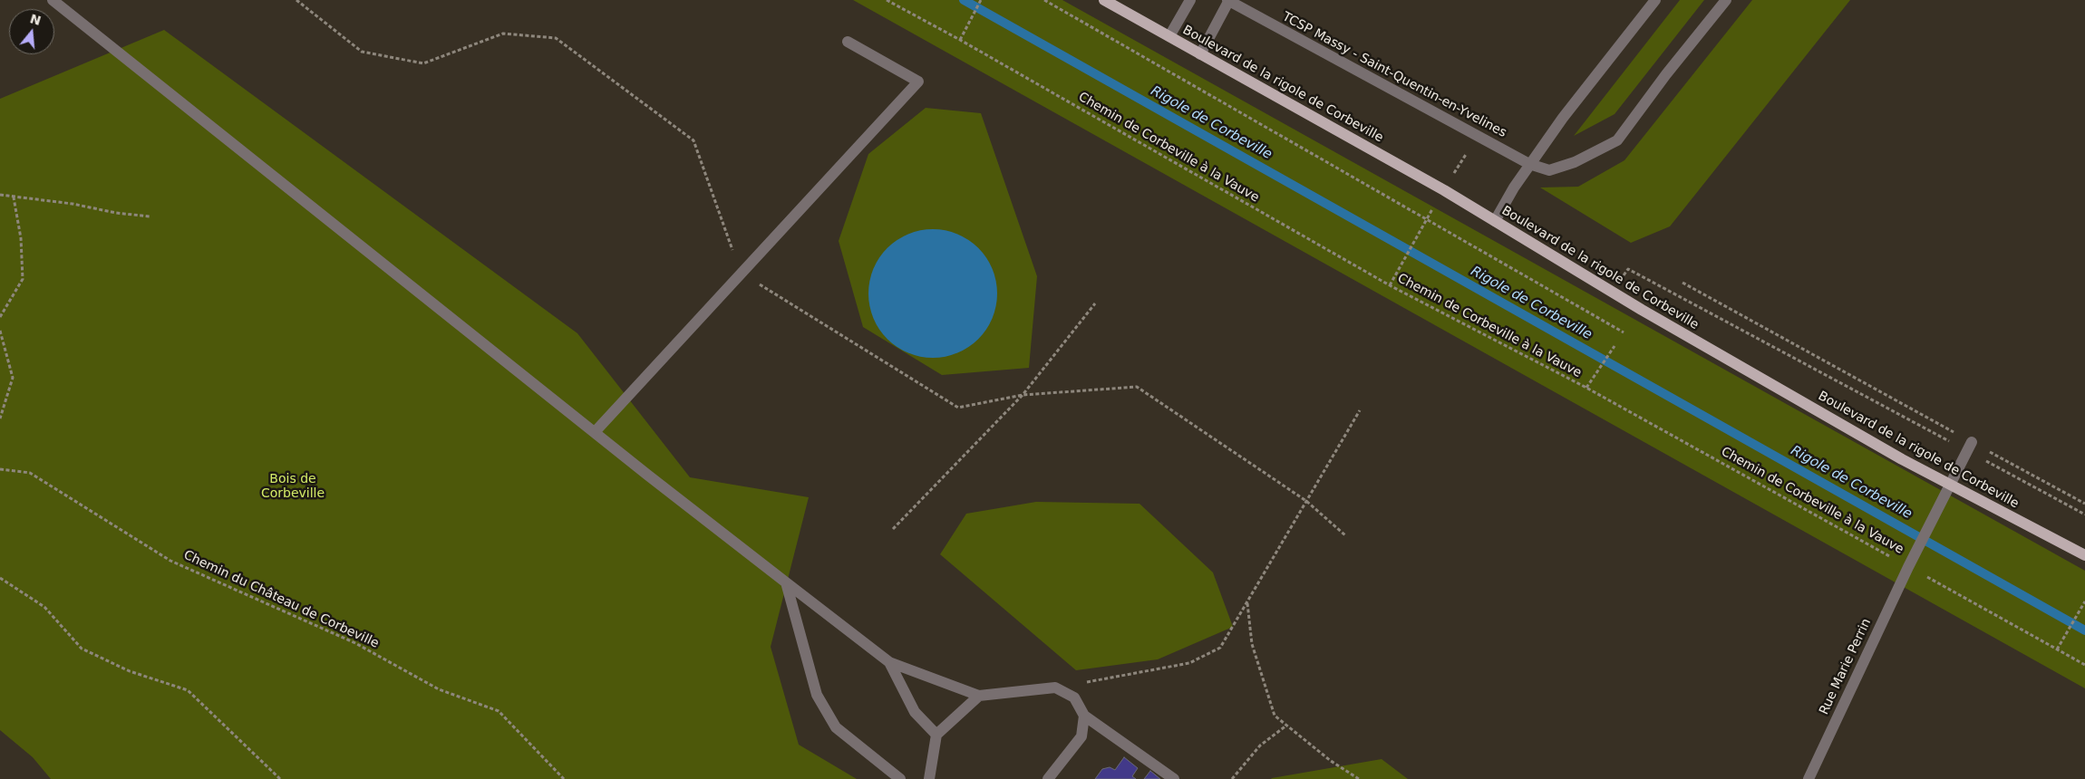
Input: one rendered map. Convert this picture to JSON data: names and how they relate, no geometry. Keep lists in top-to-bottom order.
{
  "streets": {
    "main road": ["Boulevard de la rigole de Corbeville"],
    "street": ["TCSP Massy - Saint-Quentin-en-Yvelines", "Rue Marie Perrin"],
    "path": ["Chemin de Corbeville à la Vauve", "Chemin du Château de Corbeville"]
  },
  "crossings": [
    ["Boulevard de la rigole de Corbeville", "Rue Marie Perrin"],
    ["Chemin de Corbeville à la Vauve", "Rue Marie Perrin"]
  ],
  "water": ["Rigole de Corbeville"],
  "parks": ["Bois de Corbeville"],
  "north": "top"
}
